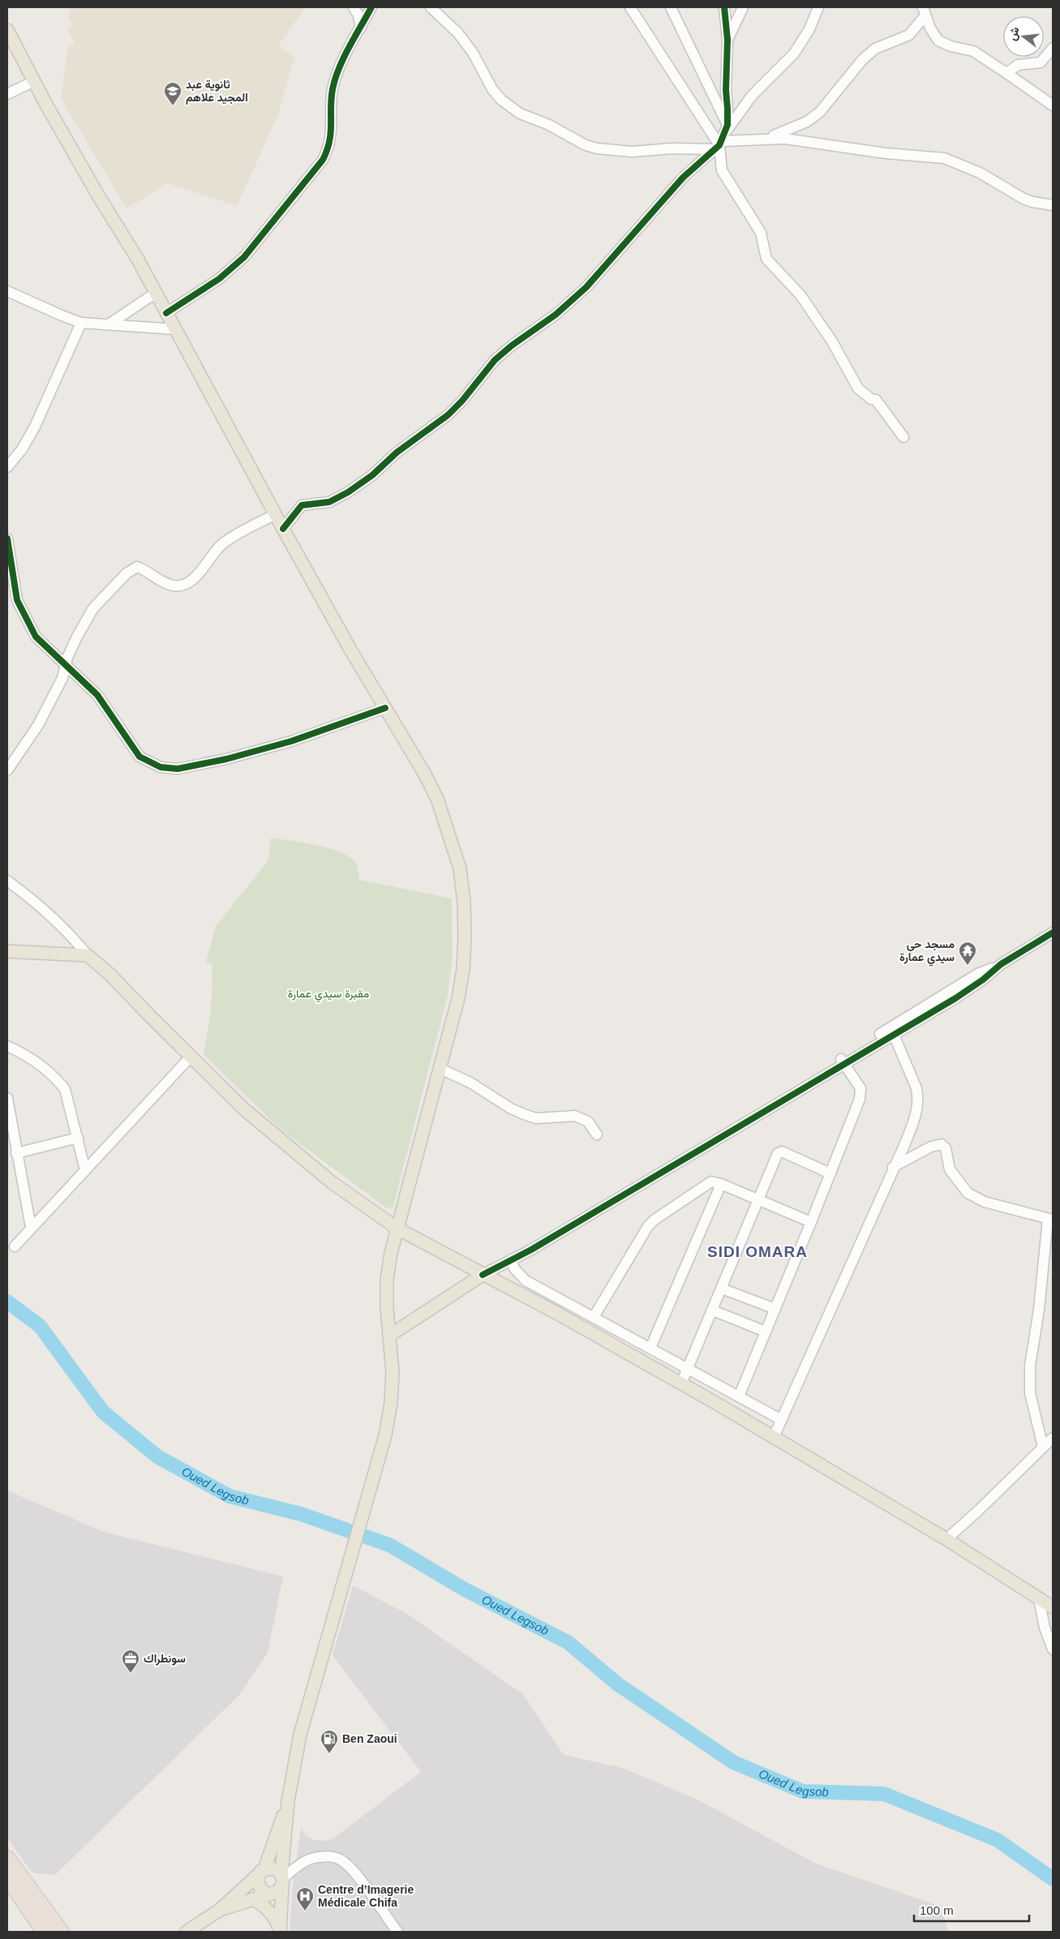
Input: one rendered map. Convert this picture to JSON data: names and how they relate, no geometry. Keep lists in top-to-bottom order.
{
  "districts": ["SIDI OMARA"],
  "water": ["Oued Legsob"],
  "parks": ["مقبرة سيدي عمارة"],
  "places": {
    "school or university": ["ثانوية عبد المجيد علاهم"],
    "temple": ["مسجد حي سيدي عمارة"],
    "office": ["سونطراك"],
    "fuel station": ["Ben Zaoui"],
    "hospital": ["Centre d’Imagerie Médicale Chifa"]
  },
  "scale_bar": "100 m",
  "north": "left"
}
